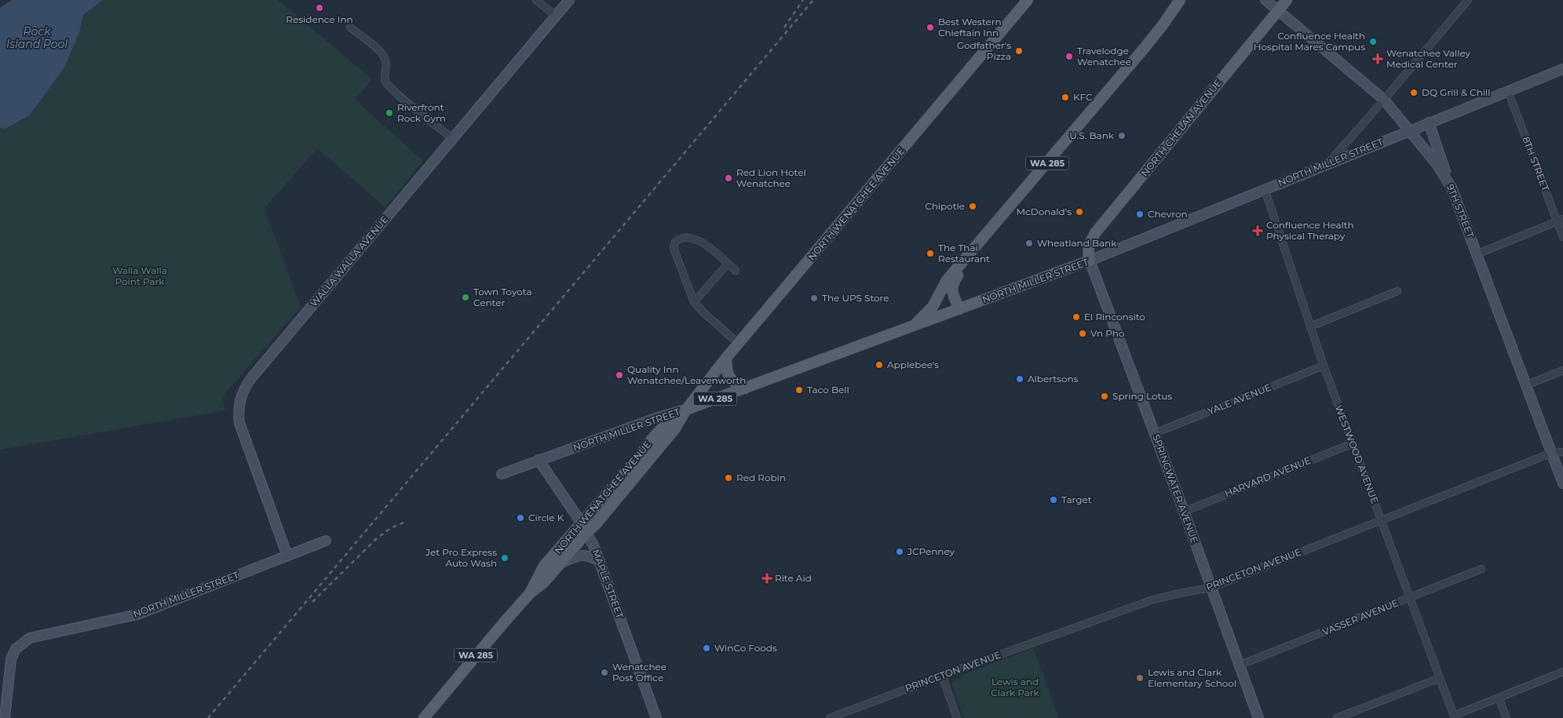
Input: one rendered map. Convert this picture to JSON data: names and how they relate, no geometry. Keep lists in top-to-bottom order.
{
  "streets": {
    "main road": [
      "NORTH CHELAN AVENUE",
      "NORTH MILLER STREET",
      "WA 285",
      "NORTH WENATCHEE AVENUE"
    ],
    "street": [
      "8TH STREET",
      "9TH STREET",
      "WALLA WALLA AVENUE",
      "YALE AVENUE",
      "WESTWOOD AVENUE",
      "HARVARD AVENUE",
      "SPRINGWATER AVENUE",
      "PRINCETON AVENUE",
      "MAPLE STREET",
      "VASSER AVENUE"
    ]
  },
  "crossings": [
    ["NORTH CHELAN AVENUE", "NORTH MILLER STREET"],
    ["NORTH CHELAN AVENUE", "9TH STREET"],
    ["NORTH CHELAN AVENUE", "SPRINGWATER AVENUE"],
    ["NORTH MILLER STREET", "WA 285"],
    ["NORTH MILLER STREET", "8TH STREET"],
    ["NORTH MILLER STREET", "NORTH WENATCHEE AVENUE"],
    ["NORTH MILLER STREET", "9TH STREET"],
    ["NORTH MILLER STREET", "WALLA WALLA AVENUE"],
    ["NORTH MILLER STREET", "WESTWOOD AVENUE"],
    ["NORTH MILLER STREET", "SPRINGWATER AVENUE"],
    ["NORTH MILLER STREET", "MAPLE STREET"],
    ["WA 285", "NORTH WENATCHEE AVENUE"],
    ["WA 285", "MAPLE STREET"],
    ["NORTH WENATCHEE AVENUE", "MAPLE STREET"],
    ["9TH STREET", "PRINCETON AVENUE"],
    ["YALE AVENUE", "WESTWOOD AVENUE"],
    ["YALE AVENUE", "SPRINGWATER AVENUE"],
    ["WESTWOOD AVENUE", "HARVARD AVENUE"],
    ["WESTWOOD AVENUE", "PRINCETON AVENUE"],
    ["WESTWOOD AVENUE", "VASSER AVENUE"],
    ["HARVARD AVENUE", "SPRINGWATER AVENUE"],
    ["SPRINGWATER AVENUE", "PRINCETON AVENUE"],
    ["SPRINGWATER AVENUE", "VASSER AVENUE"]
  ],
  "water": ["Rock Island Pool"],
  "parks": ["Walla Walla Point Park", "Lewis and Clark Park"],
  "places": {
    "other": [
      "Residence Inn",
      "Best Western Chieftain Inn",
      "Confluence Health Hospital Mares Campus",
      "Godfather's Pizza",
      "Travelodge Wenatchee",
      "DQ Grill & Chill",
      "KFC",
      "Riverfront Rock Gym",
      "U.S. Bank",
      "Red Lion Hotel Wenatchee",
      "Chipotle",
      "McDonald's",
      "Chevron",
      "Wheatland Bank",
      "The Thai Restaurant",
      "Town Toyota Center",
      "The UPS Store",
      "El Rinconsito",
      "Vn Pho",
      "Applebee's",
      "Quality Inn Wenatchee/Leavenworth",
      "Albertsons",
      "Taco Bell",
      "Spring Lotus",
      "Red Robin",
      "Target",
      "Circle K",
      "JCPenney",
      "Jet Pro Express Auto Wash",
      "WinCo Foods",
      "Wenatchee Post Office",
      "Lewis and Clark Elementary School"
    ],
    "health": ["Wenatchee Valley Medical Center", "Confluence Health Physical Therapy", "Rite Aid"]
  }
}
